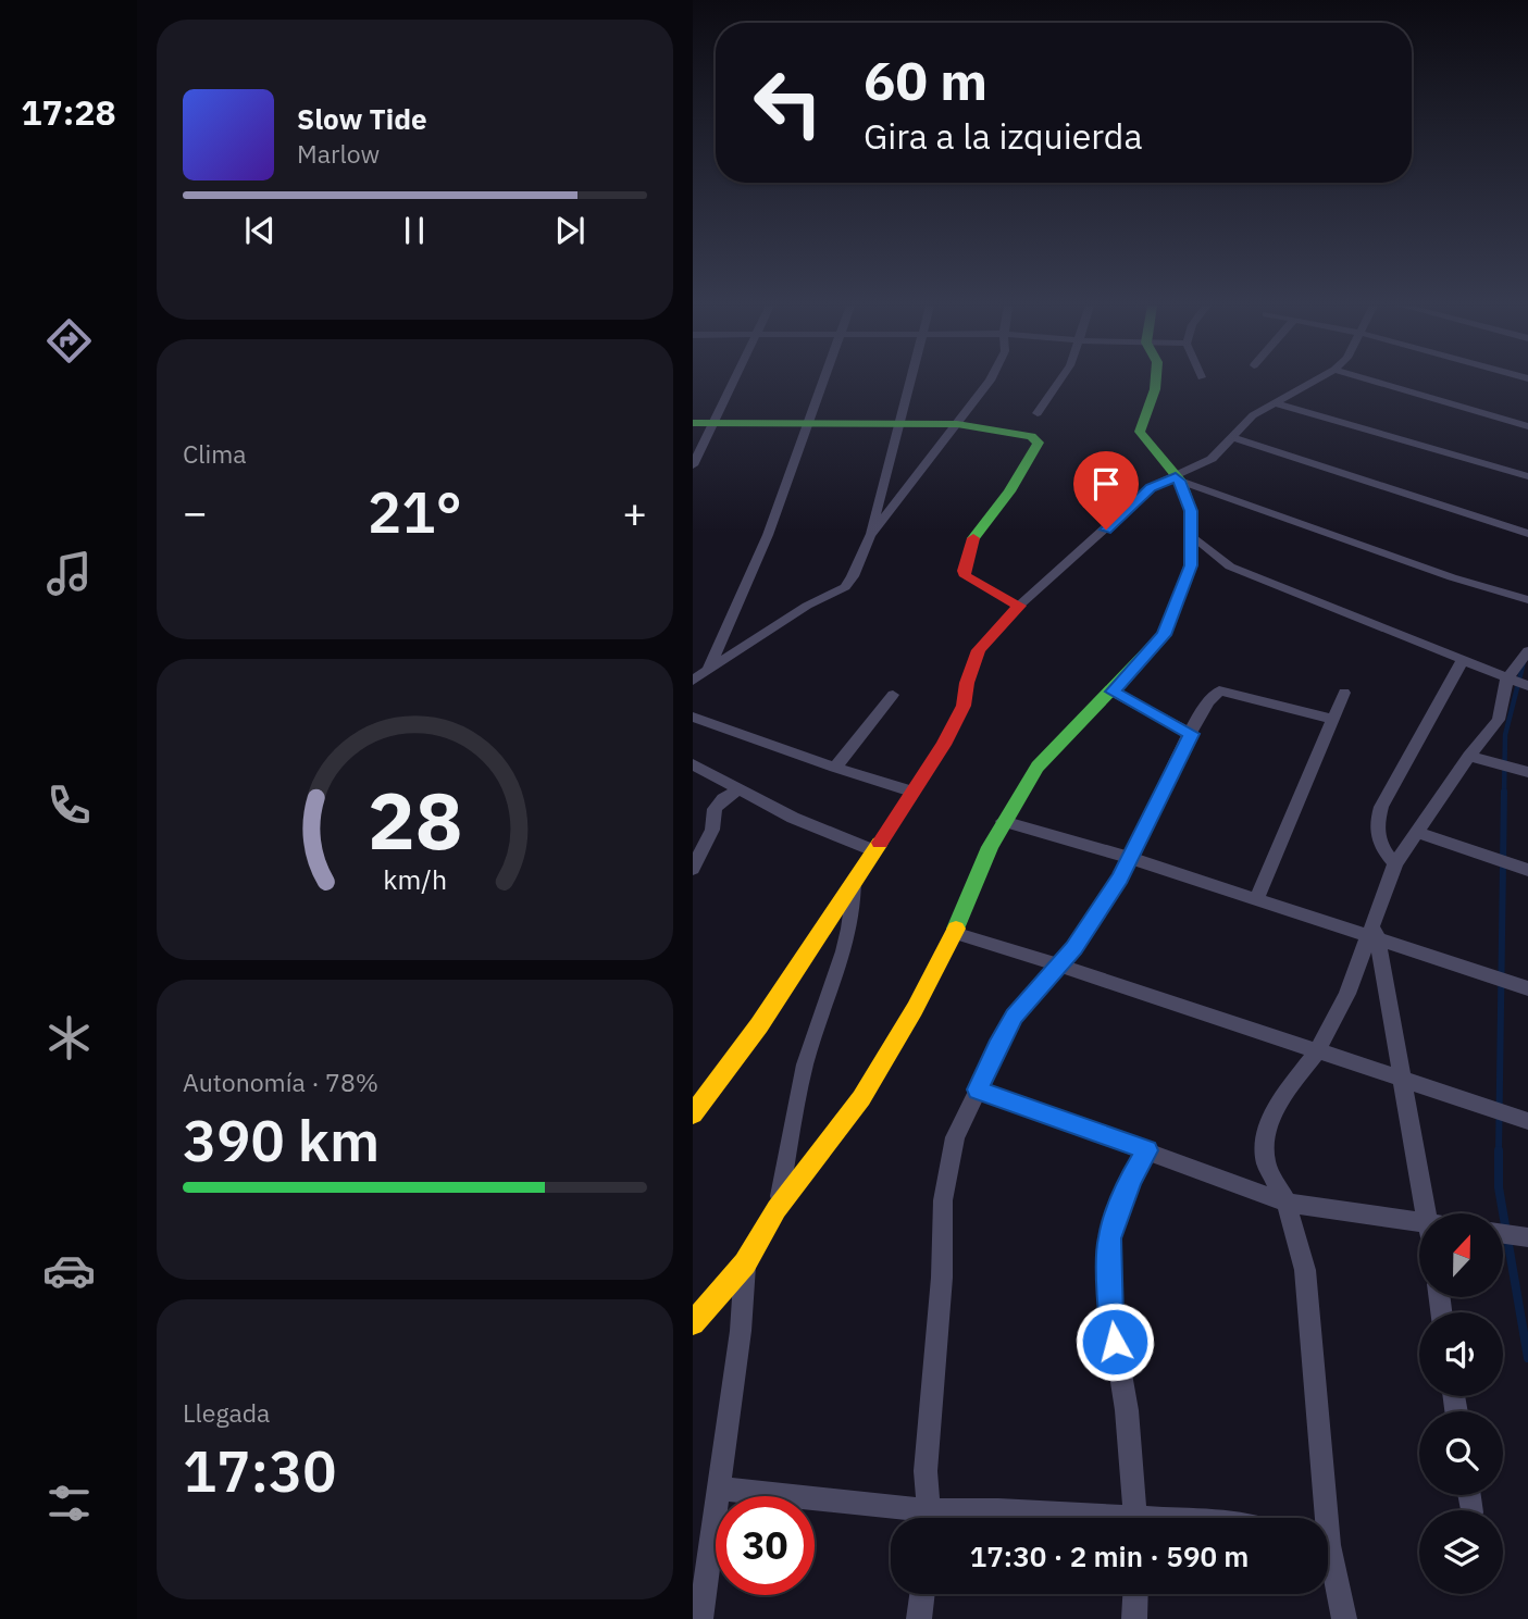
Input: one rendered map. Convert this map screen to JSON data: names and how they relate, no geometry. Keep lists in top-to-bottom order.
{
  "north": "top",
  "page": {
    "tabs": "17:28",
    "turn": ["60 m", "Gira a la izquierda"],
    "song": ["Slow Tide", "Marlow"],
    "tile": [
      "Clima",
      ["Autonomía · 78%", "390 km"],
      ["Llegada", "17:30"]
    ],
    "heat": ["−", "21°", "+"],
    "limit": "30",
    "trip": "17:30 · 2 min · 590 m",
    "gauge": ["28", "km/h"]
  }
}
